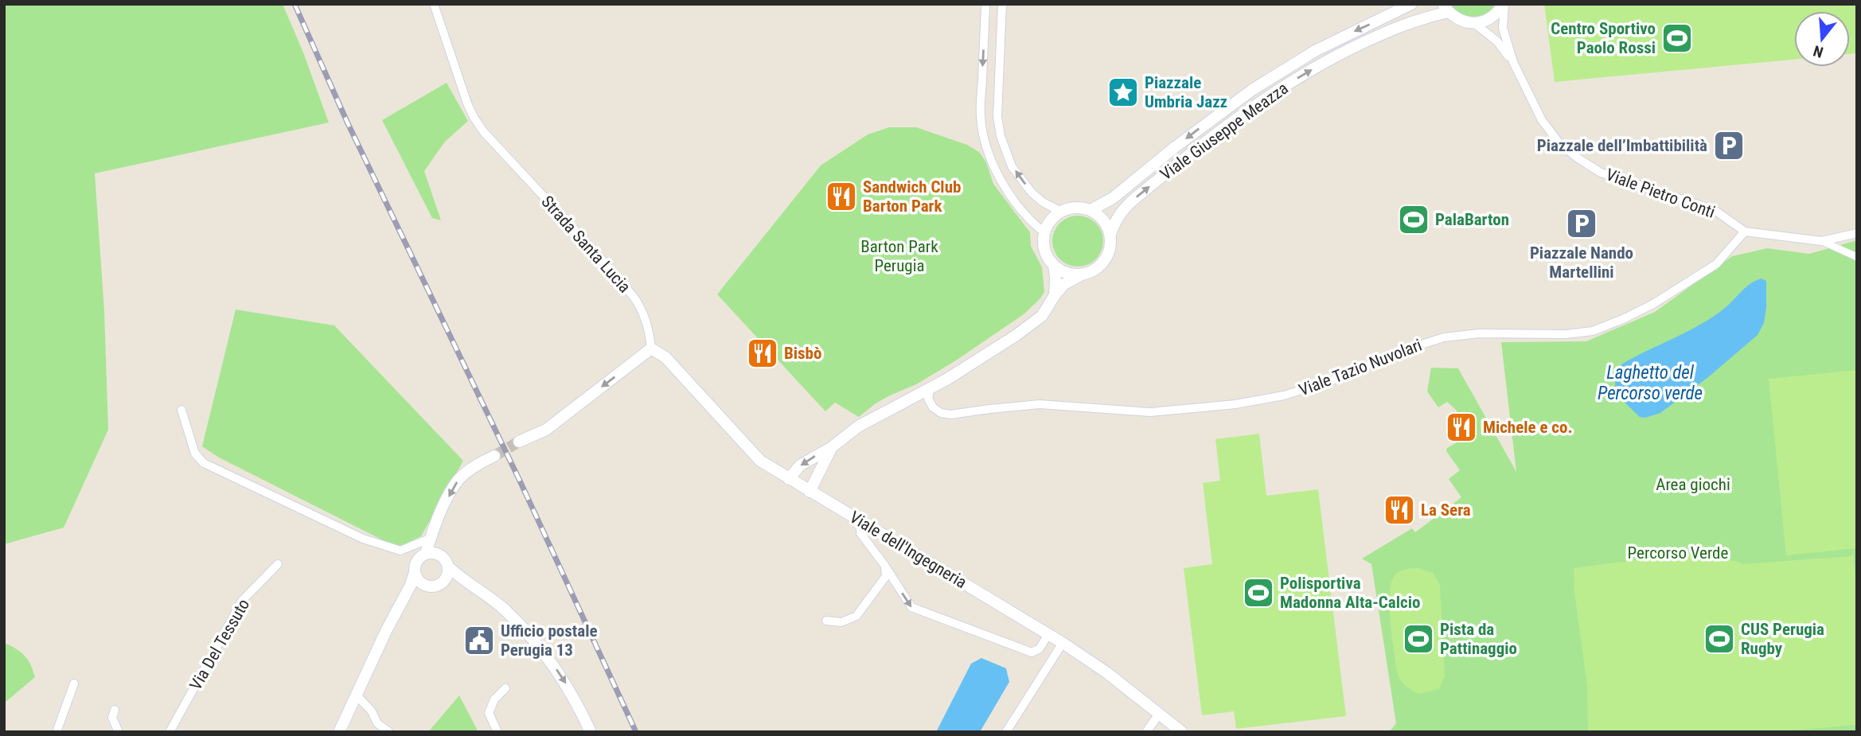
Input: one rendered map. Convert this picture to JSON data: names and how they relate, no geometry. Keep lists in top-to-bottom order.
{
  "streets": {
    "street": [
      "Viale Giuseppe Meazza",
      "Viale Pietro Conti",
      "Strada Santa Lucia",
      "Viale Tazio Nuvolari",
      "Viale dell'Ingegneria",
      "Via Del Tessuto"
    ]
  },
  "crossings": [
    ["Viale Giuseppe Meazza", "Viale Pietro Conti"],
    ["Viale Pietro Conti", "Viale Tazio Nuvolari"],
    ["Strada Santa Lucia", "Viale dell'Ingegneria"]
  ],
  "water": ["Laghetto del Percorso verde"],
  "parks": ["Barton Park Perugia", "Area giochi", "Percorso Verde"],
  "places": {
    "sports": [
      "Centro Sportivo Paolo Rossi",
      "PalaBarton",
      "Polisportiva Madonna Alta-Calcio",
      "Pista da Pattinaggio",
      "CUS Perugia Rugby"
    ],
    "place": ["Piazzale Umbria Jazz"],
    "parking": ["Piazzale dell’Imbattibilità", "Piazzale Nando Martellini"],
    "restaurant": [
      "Sandwich Club Barton Park",
      "Bisbò",
      "Michele e co.",
      "La Sera"
    ],
    "public building": ["Ufficio postale Perugia 13"]
  },
  "north": "bottom"
}
